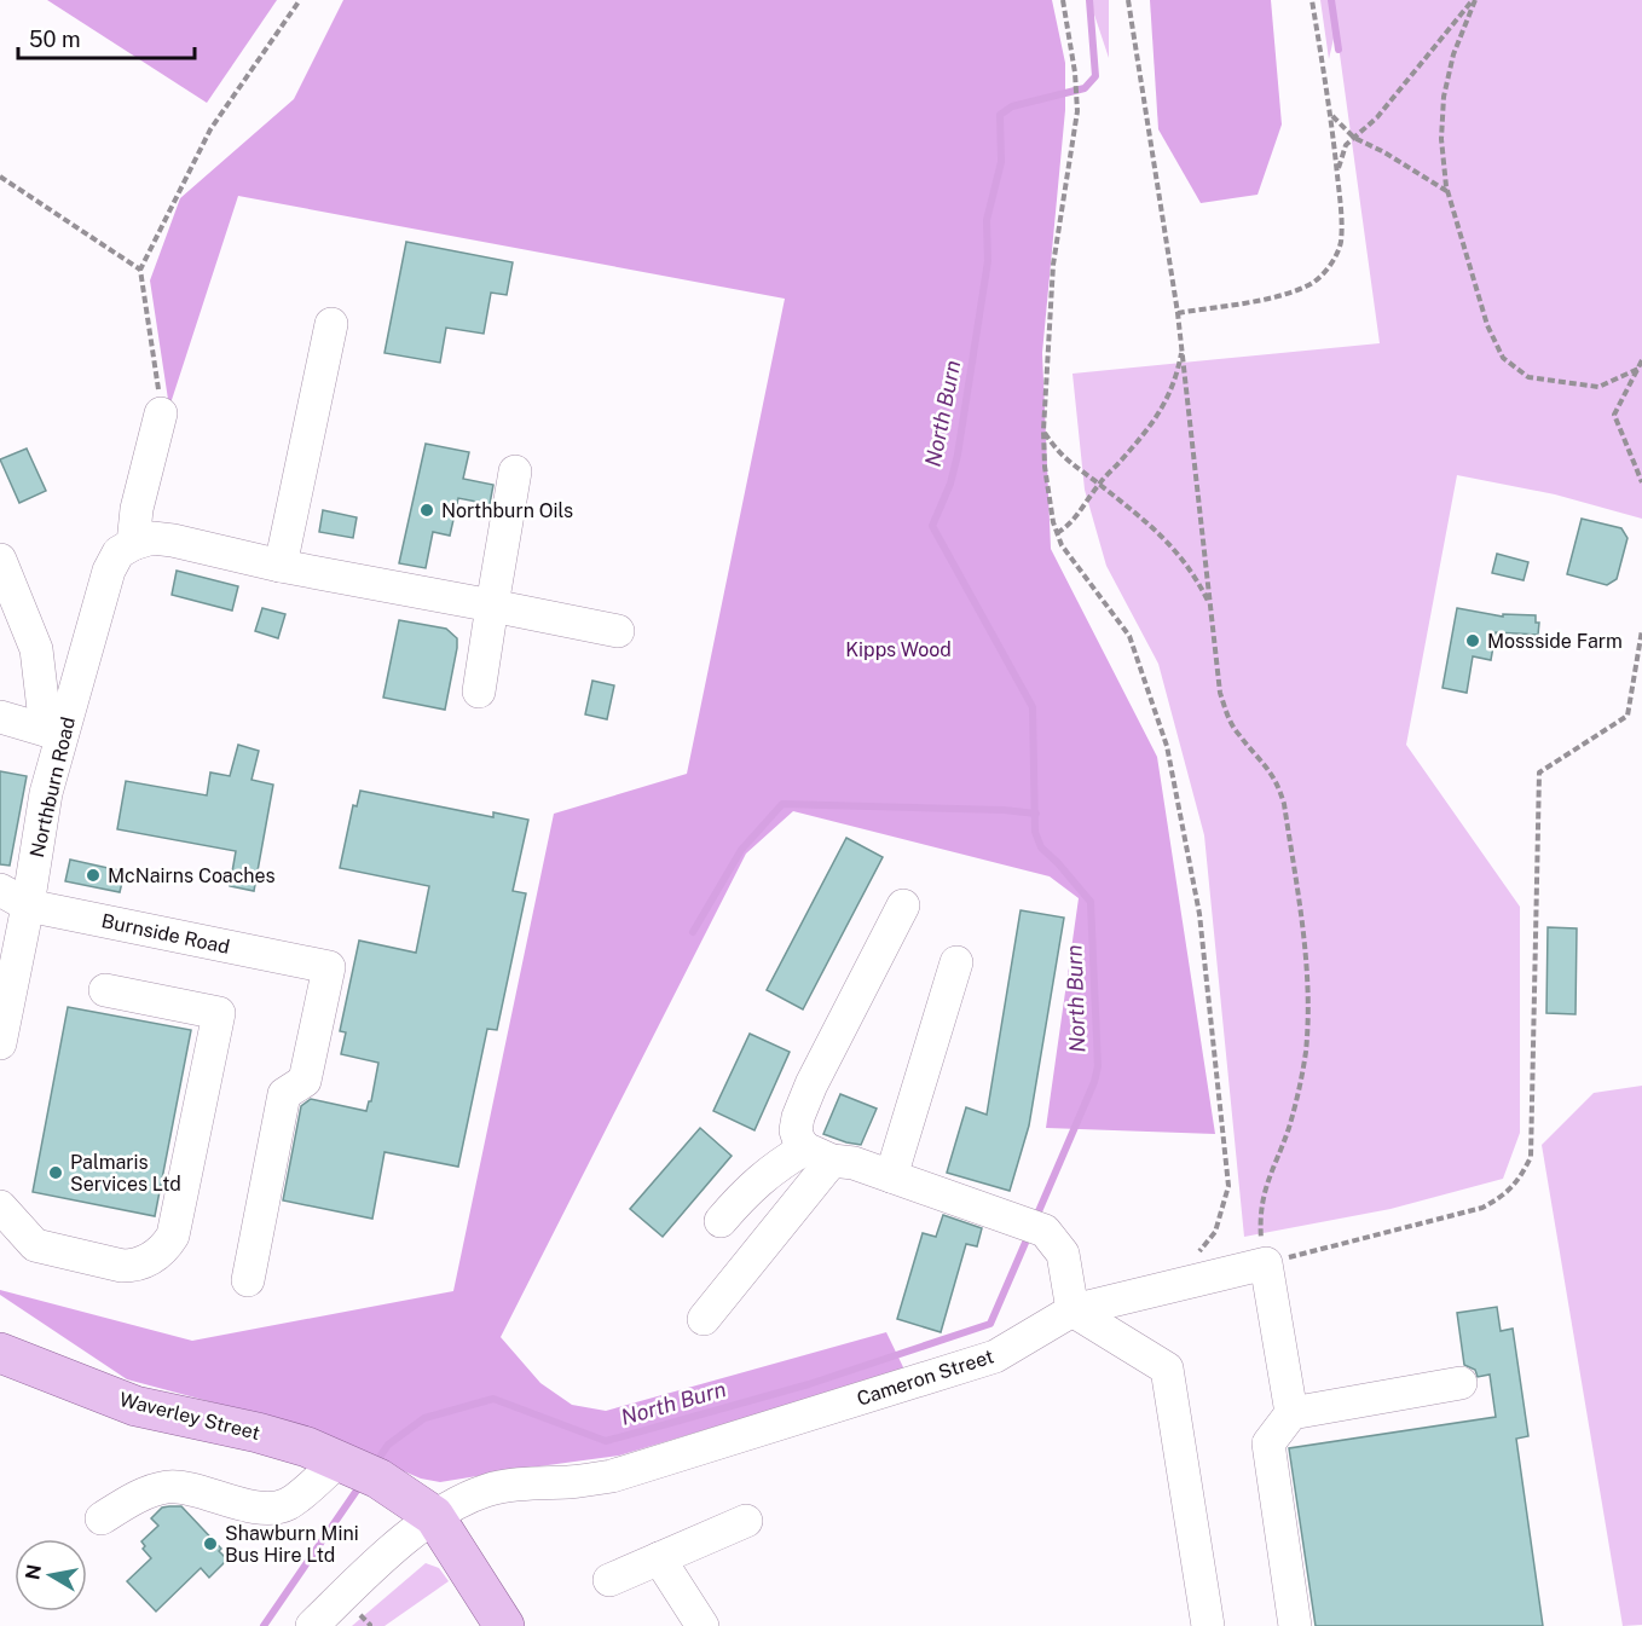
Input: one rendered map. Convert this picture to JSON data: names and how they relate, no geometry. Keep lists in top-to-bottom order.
{
  "streets": {
    "main road": ["Waverley Street"],
    "street": ["Northburn Road", "Burnside Road", "Cameron Street"]
  },
  "crossings": [
    ["Northburn Road", "Burnside Road"],
    ["Cameron Street", "Waverley Street"]
  ],
  "water": ["North Burn"],
  "parks": ["Kipps Wood"],
  "places": [
    "Northburn Oils",
    "Mossside Farm",
    "McNairns Coaches",
    "Palmaris Services Ltd",
    "Shawburn Mini Bus Hire Ltd"
  ],
  "scale_bar": "50 m",
  "north": "left"
}
